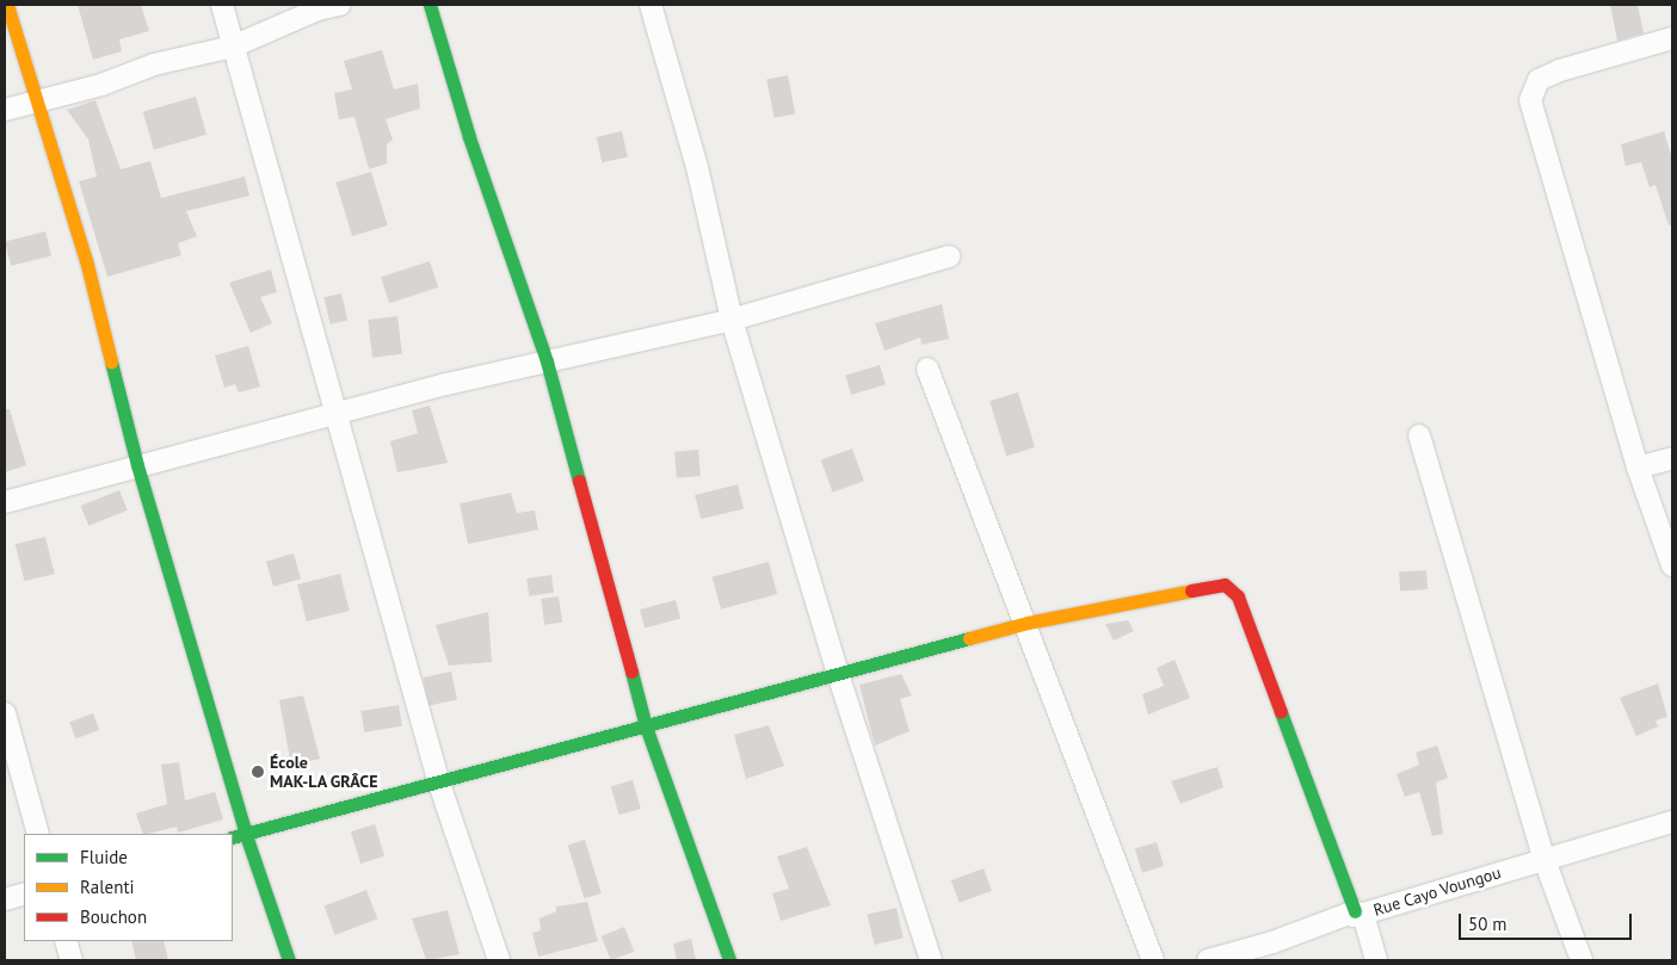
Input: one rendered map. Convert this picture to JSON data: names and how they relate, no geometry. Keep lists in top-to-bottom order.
{
  "streets": {
    "street": ["Rue Cayo Voungou"]
  },
  "places": ["École MAK-LA GRÂCE"],
  "legend": ["Fluide", "Ralenti", "Bouchon"],
  "scale_bar": "50 m"
}
